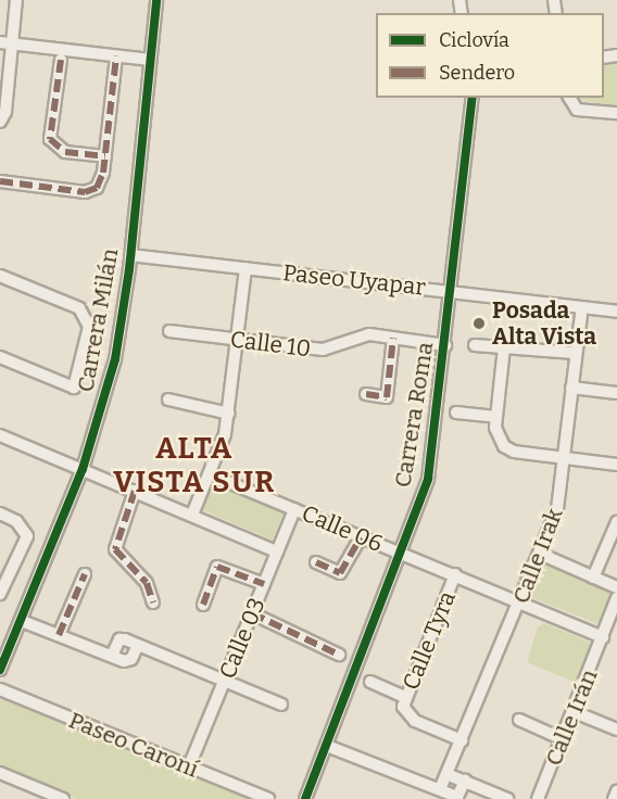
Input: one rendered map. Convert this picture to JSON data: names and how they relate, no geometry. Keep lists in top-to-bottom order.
{
  "streets": {
    "street": [
      "Paseo Uyapar",
      "Carrera Milán",
      "Calle 10",
      "Carrera Roma",
      "Calle 06",
      "Calle Irak",
      "Calle 03",
      "Calle Tyra",
      "Calle Irán",
      "Paseo Caroní"
    ]
  },
  "crossings": [
    ["Paseo Uyapar", "Carrera Milán"],
    ["Paseo Uyapar", "Carrera Roma"],
    ["Paseo Uyapar", "Calle Irak"],
    ["Calle 10", "Carrera Roma"],
    ["Carrera Roma", "Calle 06"],
    ["Calle 06", "Calle Irak"],
    ["Calle 06", "Calle 03"],
    ["Calle 06", "Calle Tyra"],
    ["Calle 06", "Calle Irán"],
    ["Calle 03", "Paseo Caroní"]
  ],
  "districts": ["ALTA VISTA SUR"],
  "places": ["Posada Alta Vista"],
  "legend": ["Ciclovía", "Sendero"]
}
